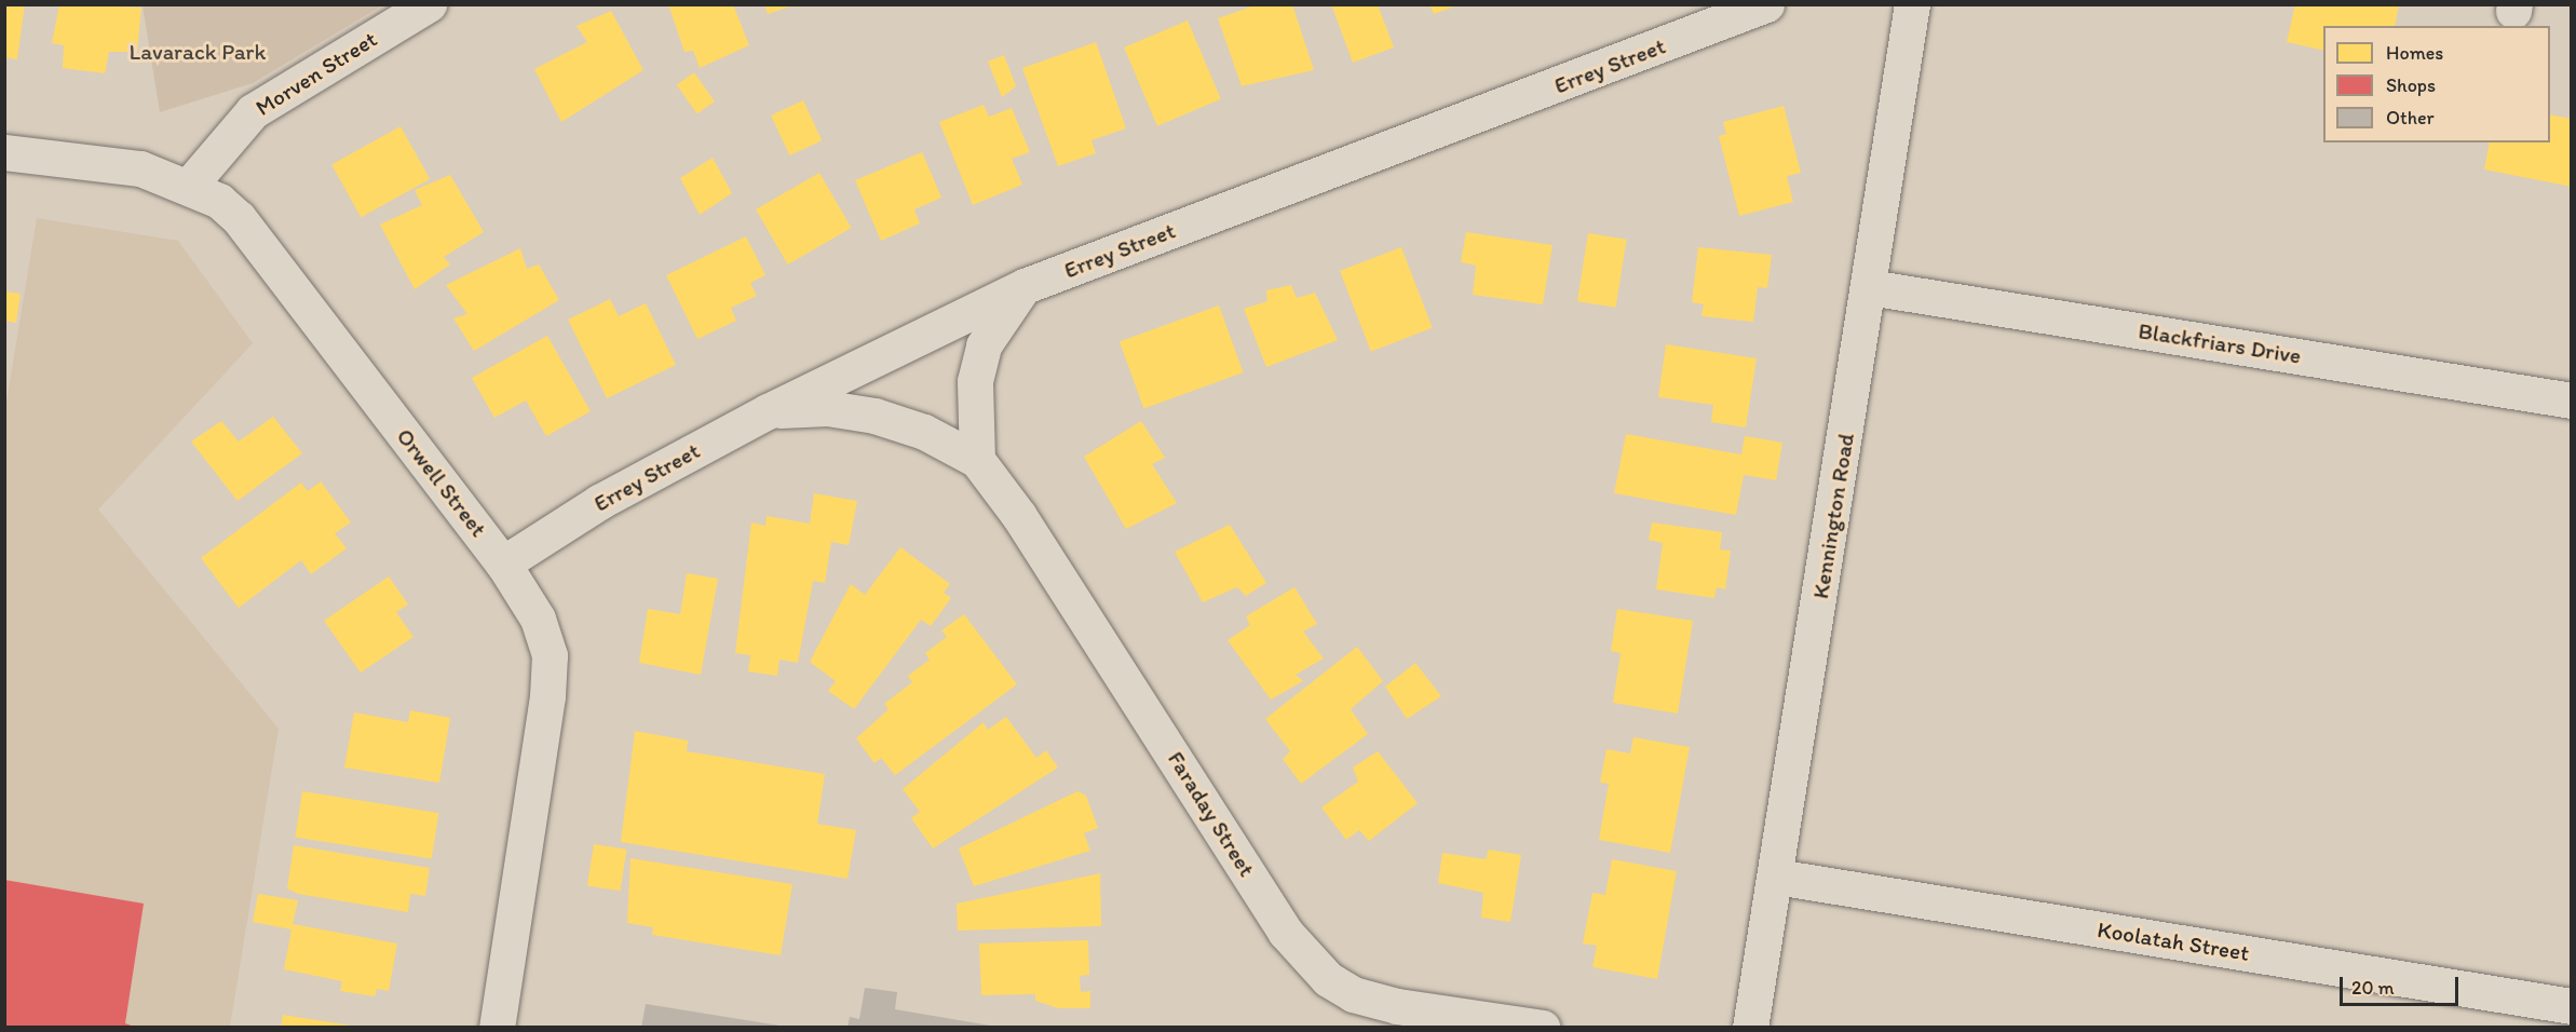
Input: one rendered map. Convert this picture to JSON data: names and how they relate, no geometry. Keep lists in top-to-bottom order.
{
  "streets": {
    "street": [
      "Errey Street",
      "Morven Street",
      "Blackfriars Drive",
      "Orwell Street",
      "Kennington Road",
      "Faraday Street",
      "Koolatah Street"
    ]
  },
  "crossings": [
    ["Errey Street", "Orwell Street"],
    ["Errey Street", "Faraday Street"],
    ["Morven Street", "Orwell Street"],
    ["Blackfriars Drive", "Kennington Road"],
    ["Kennington Road", "Koolatah Street"]
  ],
  "parks": ["Lavarack Park"],
  "legend": ["Homes", "Shops", "Other"],
  "scale_bar": "20 m"
}
